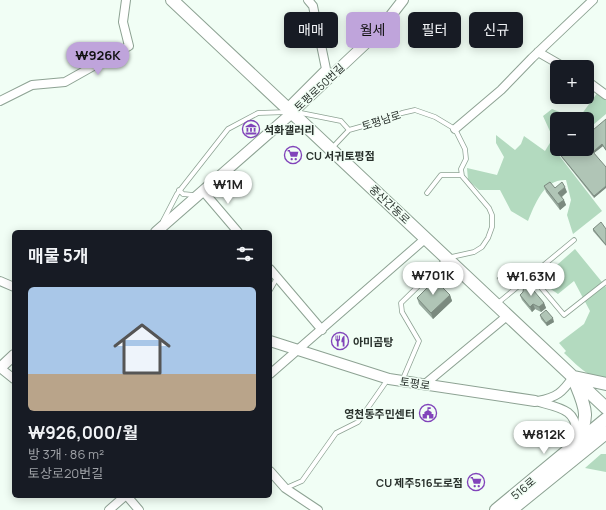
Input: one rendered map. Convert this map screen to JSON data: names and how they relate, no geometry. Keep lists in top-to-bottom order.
{
  "streets": {
    "main road": ["중산간동로", "516로"],
    "street": ["토평로50번길", "토평로"],
    "lane": ["토평남로"]
  },
  "crossings": [
    ["토평로50번길", "토평남로"],
    ["토평로50번길", "중산간동로"],
    ["토평남로", "중산간동로"]
  ],
  "places": {
    "museum": ["석화갤러리"],
    "supermarket": ["CU 서귀토평점", "CU 제주516도로점"],
    "restaurant": ["아미곰탕"],
    "public building": ["영천동주민센터"]
  },
  "page": {
    "chip": [
      "매매",
      "월세",
      "필터",
      "신규"
    ],
    "price": [
      "₩926K",
      "₩1M",
      "₩701K",
      "₩1.63M",
      "₩812K"
    ],
    "map_buttons": ["+", "−"],
    "heading": "매물 5개",
    "list": [
      {
        "name": "₩926,000/월",
        "note": "방 3개 · 86 m² · 토상로20번길"
      }
    ]
  }
}
